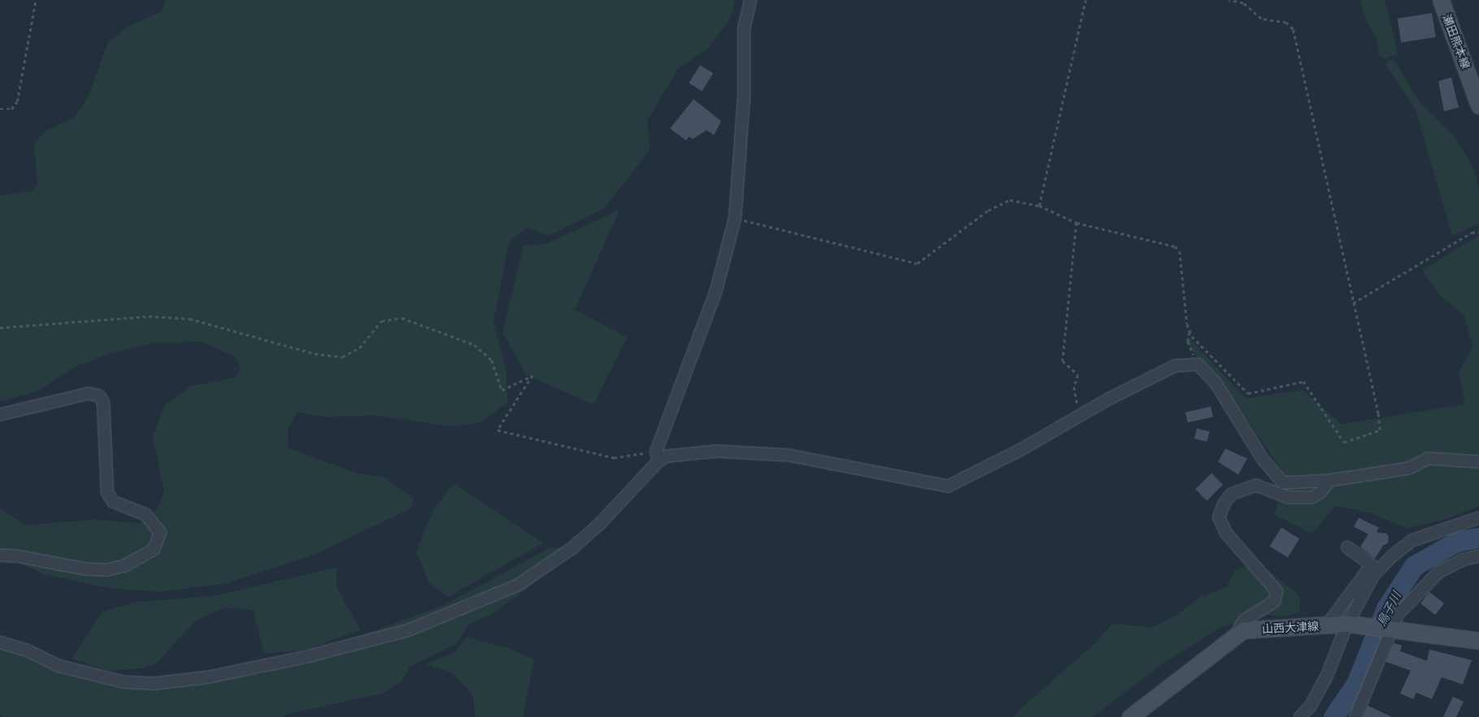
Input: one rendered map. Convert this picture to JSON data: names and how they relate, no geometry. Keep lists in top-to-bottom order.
{
  "streets": {
    "main road": ["瀬田熊本線", "山西大津線"]
  },
  "water": ["鳥子川"]
}
